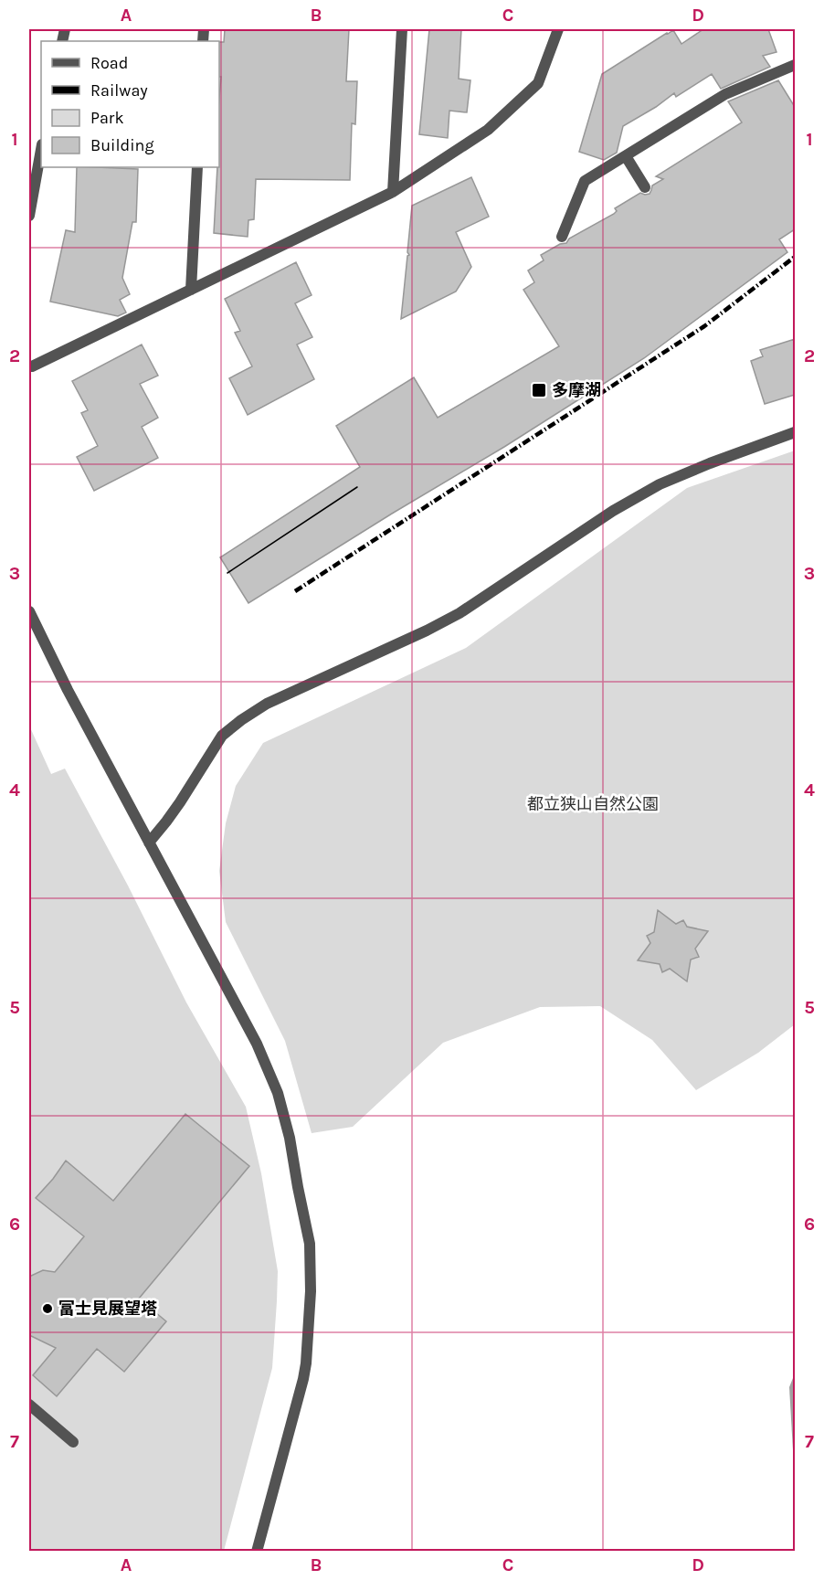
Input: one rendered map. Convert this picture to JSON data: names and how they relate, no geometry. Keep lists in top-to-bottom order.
{
  "parks": ["都立狭山自然公園"],
  "places": {
    "transit": ["多摩湖"],
    "other": ["富士見展望塔"]
  },
  "legend": [
    "Road",
    "Railway",
    "Park",
    "Building"
  ],
  "grid": {
    "columns": [
      "A",
      "B",
      "C",
      "D"
    ],
    "rows": [
      "1",
      "2",
      "3",
      "4",
      "5",
      "6",
      "7"
    ]
  }
}
